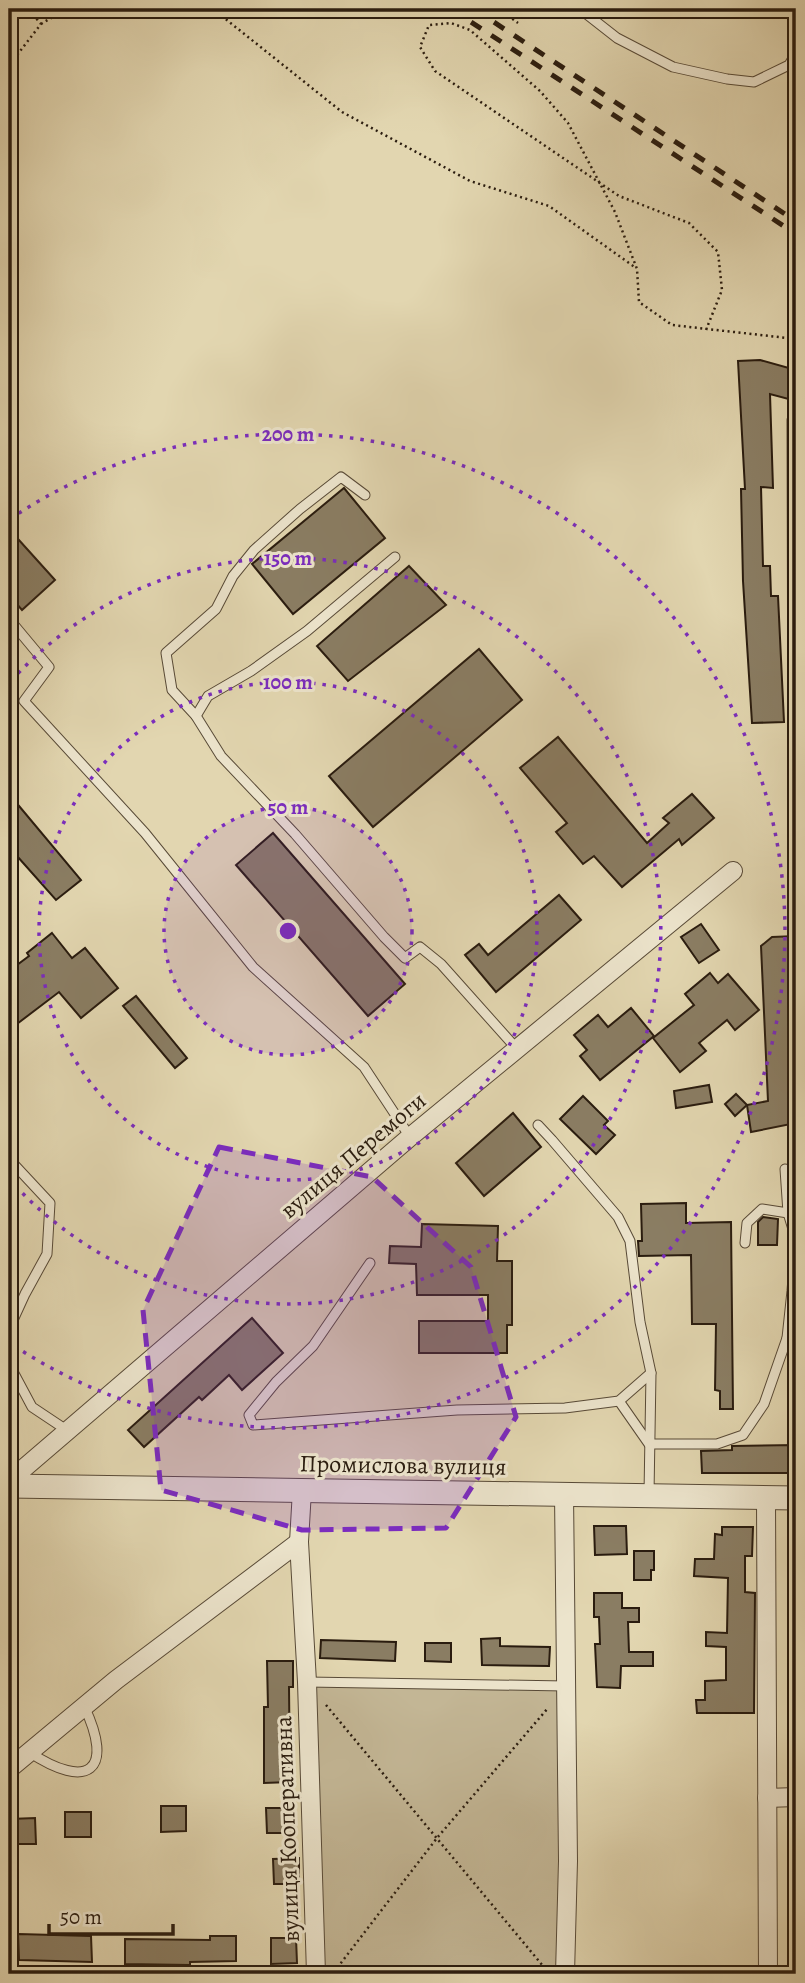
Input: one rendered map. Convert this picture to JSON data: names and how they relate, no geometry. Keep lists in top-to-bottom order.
{
  "streets": {
    "street": ["вулиця Перемоги", "Промислова вулиця", "вулиця Кооперативна"]
  },
  "crossings": [
    ["вулиця Перемоги", "Промислова вулиця"],
    ["Промислова вулиця", "вулиця Кооперативна"]
  ],
  "scale_bar": "50 m",
  "rings": [
    "200 m",
    "150 m",
    "100 m",
    "50 m"
  ]
}
